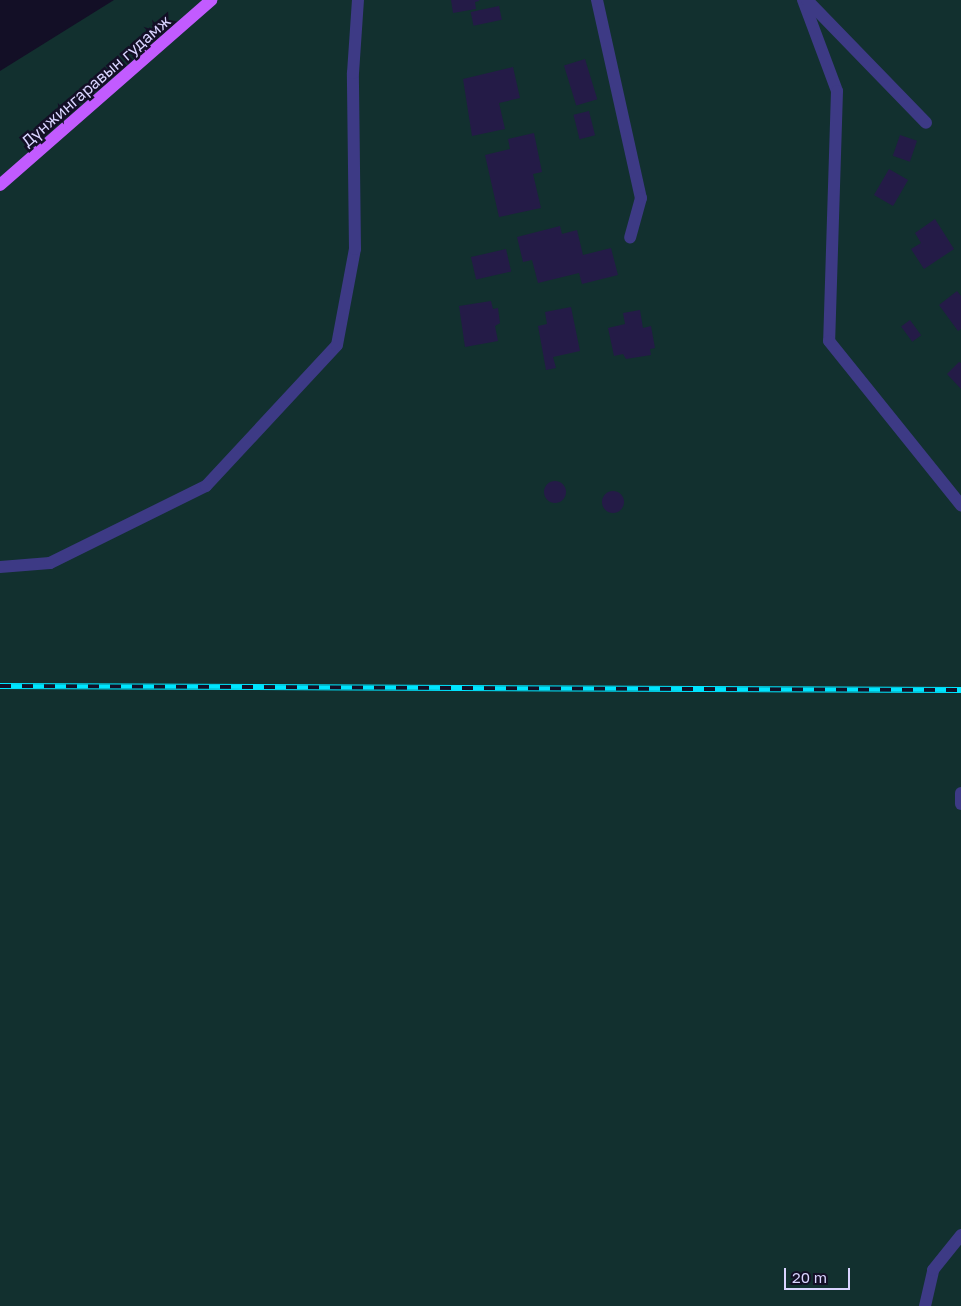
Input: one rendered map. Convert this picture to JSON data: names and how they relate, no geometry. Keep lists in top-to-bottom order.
{
  "streets": {
    "main road": ["Дүнжингаравын гудамж"]
  },
  "scale_bar": "20 m"
}
